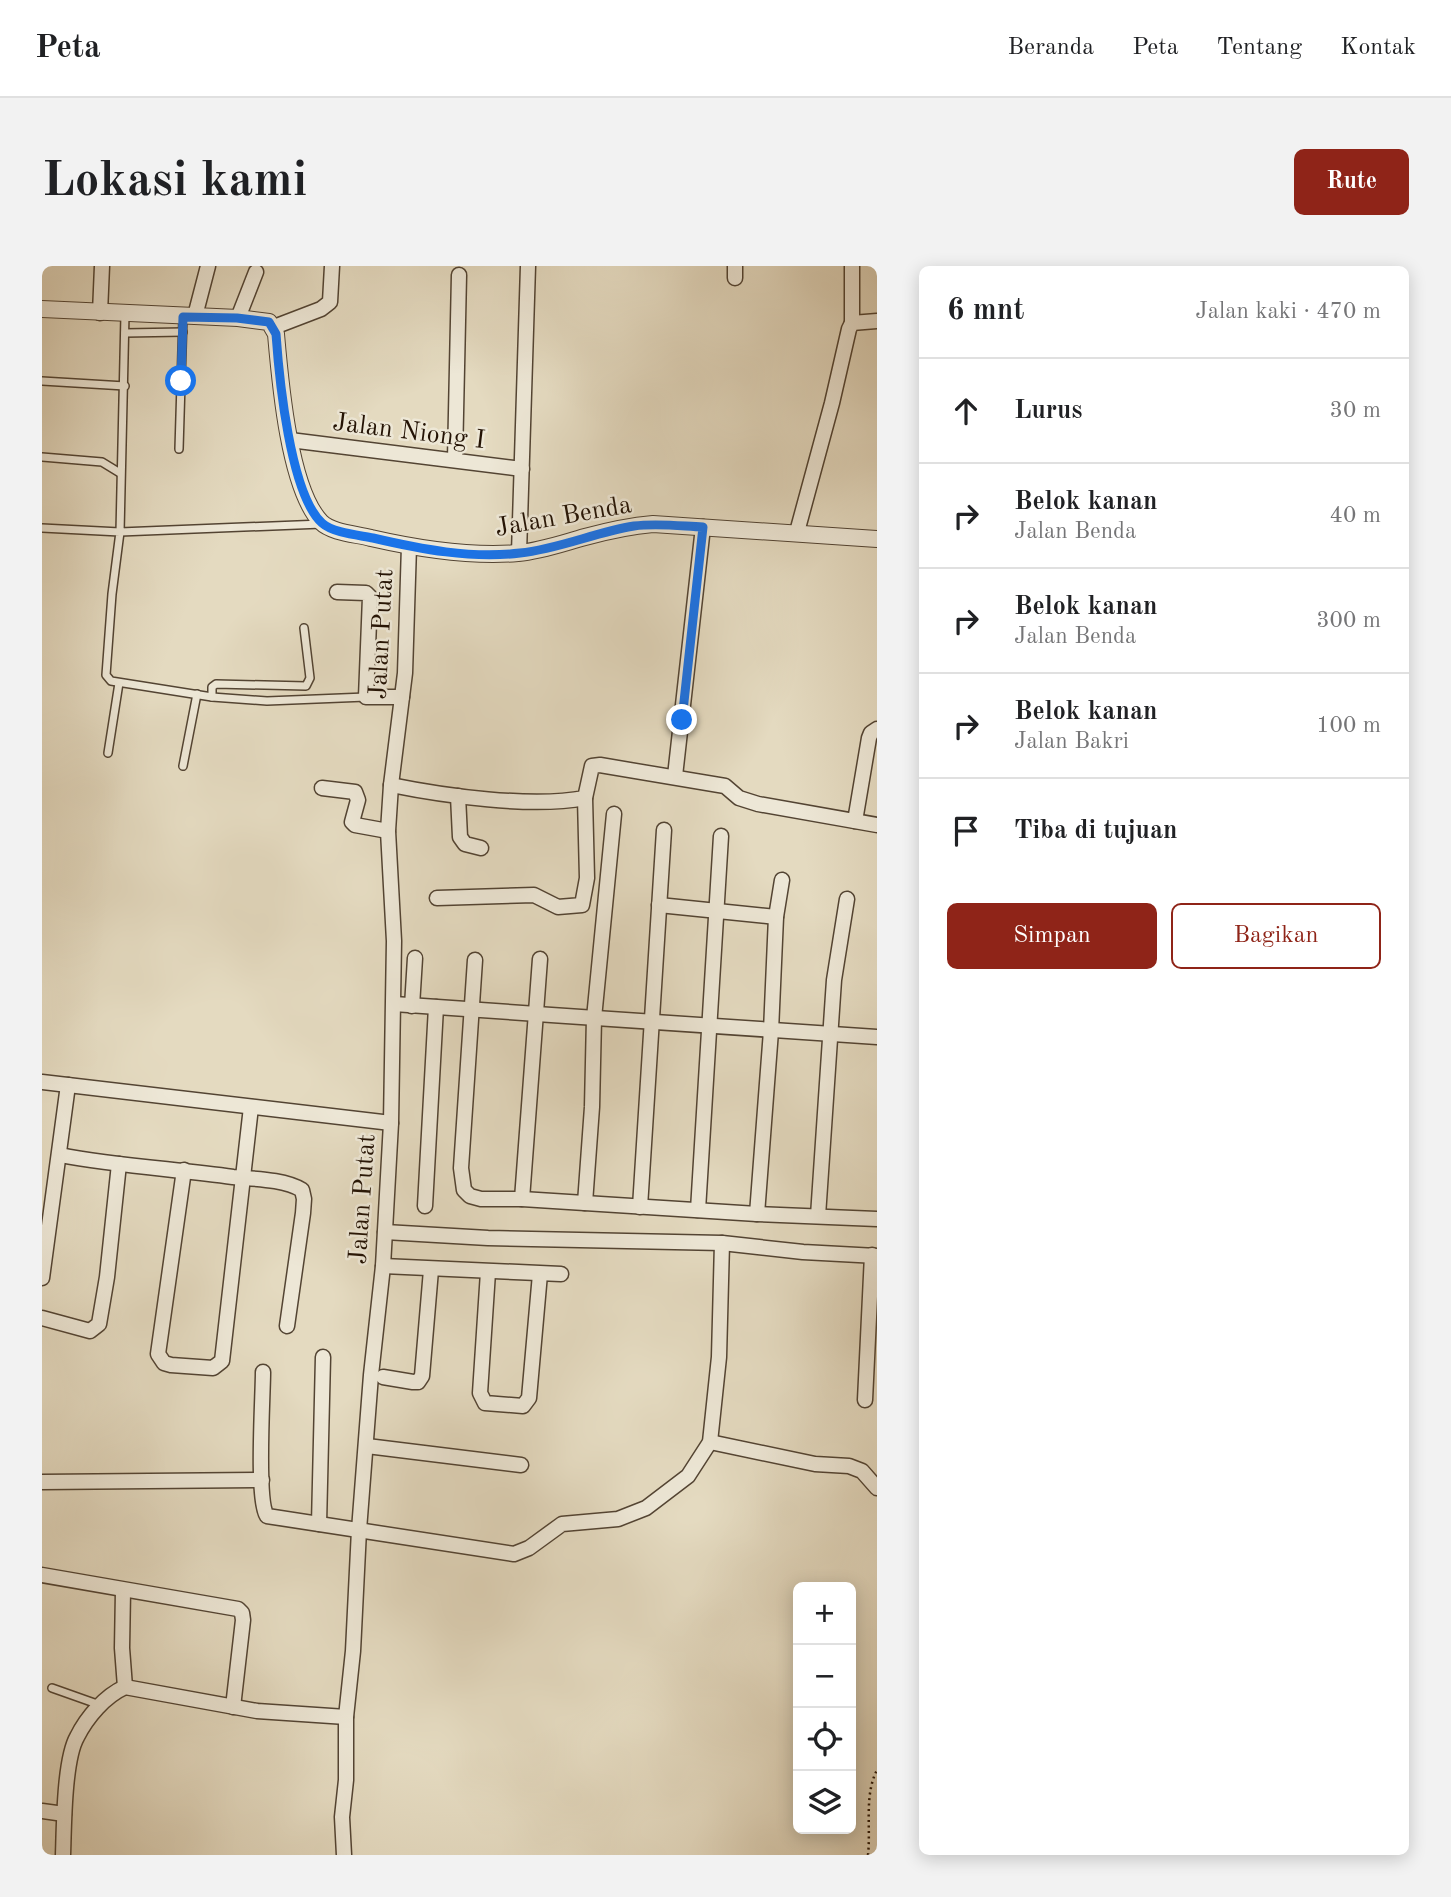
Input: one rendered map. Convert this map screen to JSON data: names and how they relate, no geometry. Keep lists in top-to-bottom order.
{
  "streets": {
    "street": ["Jalan Niong I", "Jalan Benda", "Jalan Putat"]
  },
  "crossings": [
    ["Jalan Benda", "Jalan Putat"]
  ],
  "page": {
    "header": "Peta",
    "nav": [
      "Beranda",
      "Peta",
      "Tentang",
      "Kontak"
    ],
    "buttons": [
      "Rute",
      ["Simpan", "Bagikan"]
    ],
    "title": "Lokasi kami",
    "heading": ["6 mnt", "Jalan kaki · 470 m"],
    "list": [
      ["Lurus", "30 m"],
      ["Belok kanan", "Jalan Benda", "40 m"],
      ["Belok kanan", "Jalan Benda", "300 m"],
      ["Belok kanan", "Jalan Bakri", "100 m"],
      "Tiba di tujuan"
    ],
    "map_buttons": ["+", "−"]
  }
}
